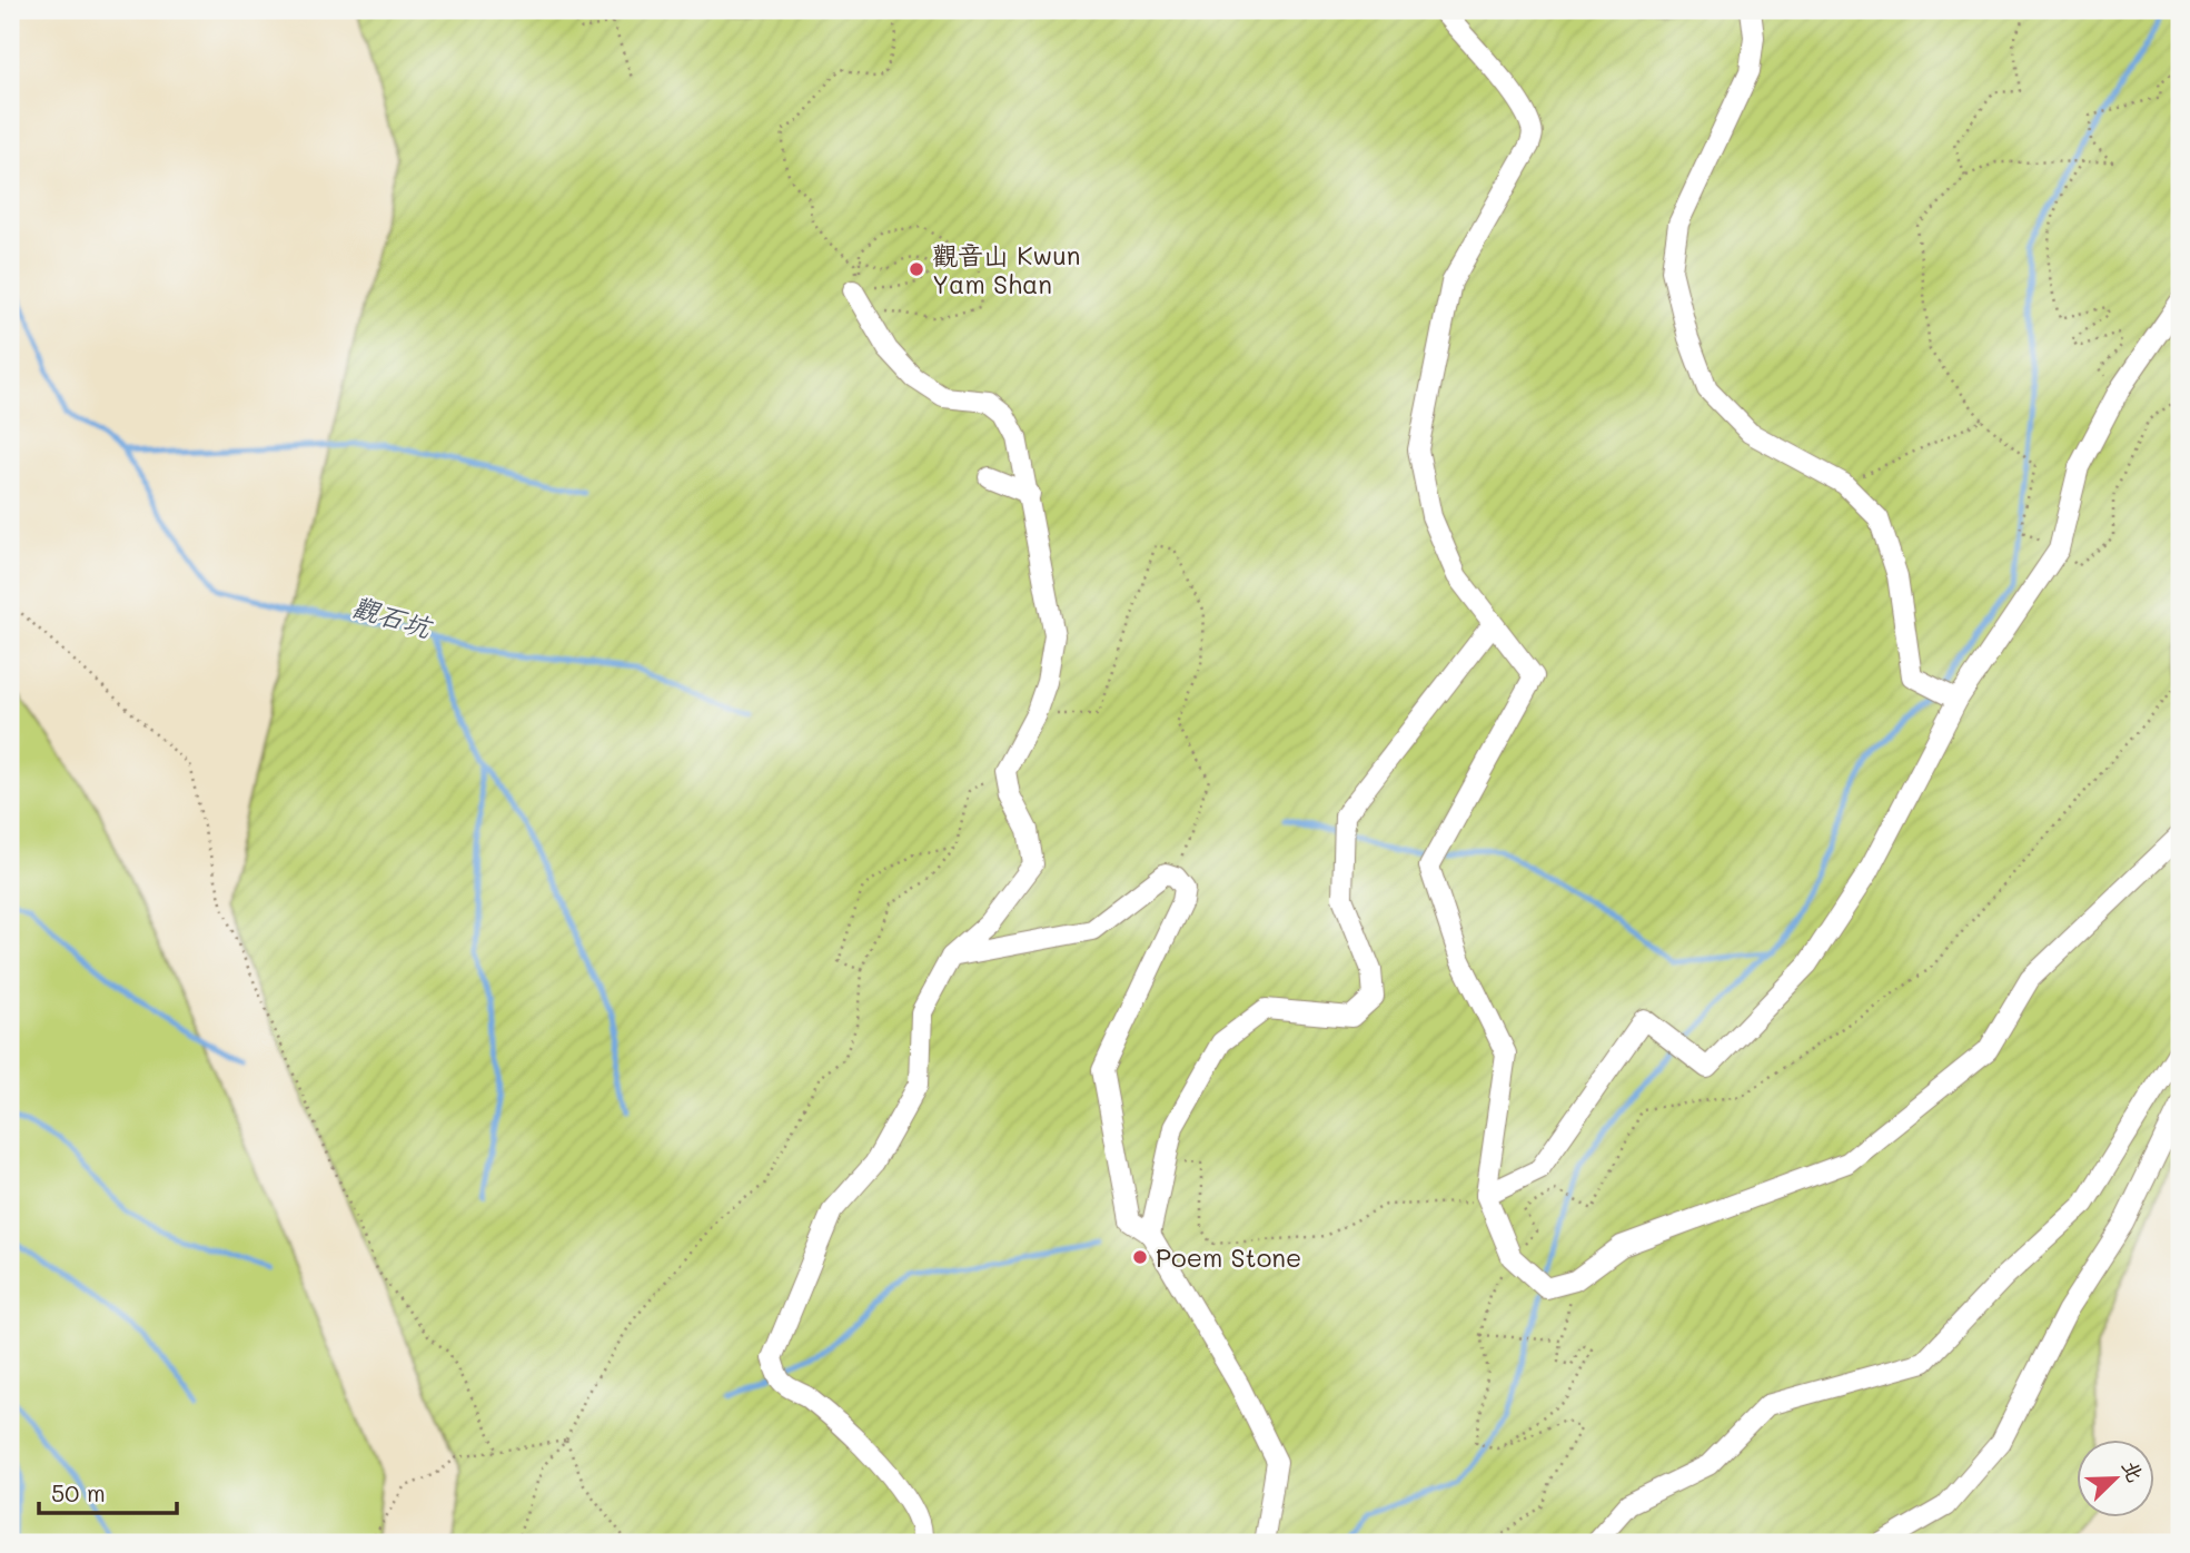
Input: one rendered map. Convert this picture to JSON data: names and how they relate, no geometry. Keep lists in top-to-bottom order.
{
  "water": ["觀石坑"],
  "places": ["觀音山 Kwun Yam Shan", "Poem Stone"],
  "scale_bar": "50 m",
  "north": "top right"
}
